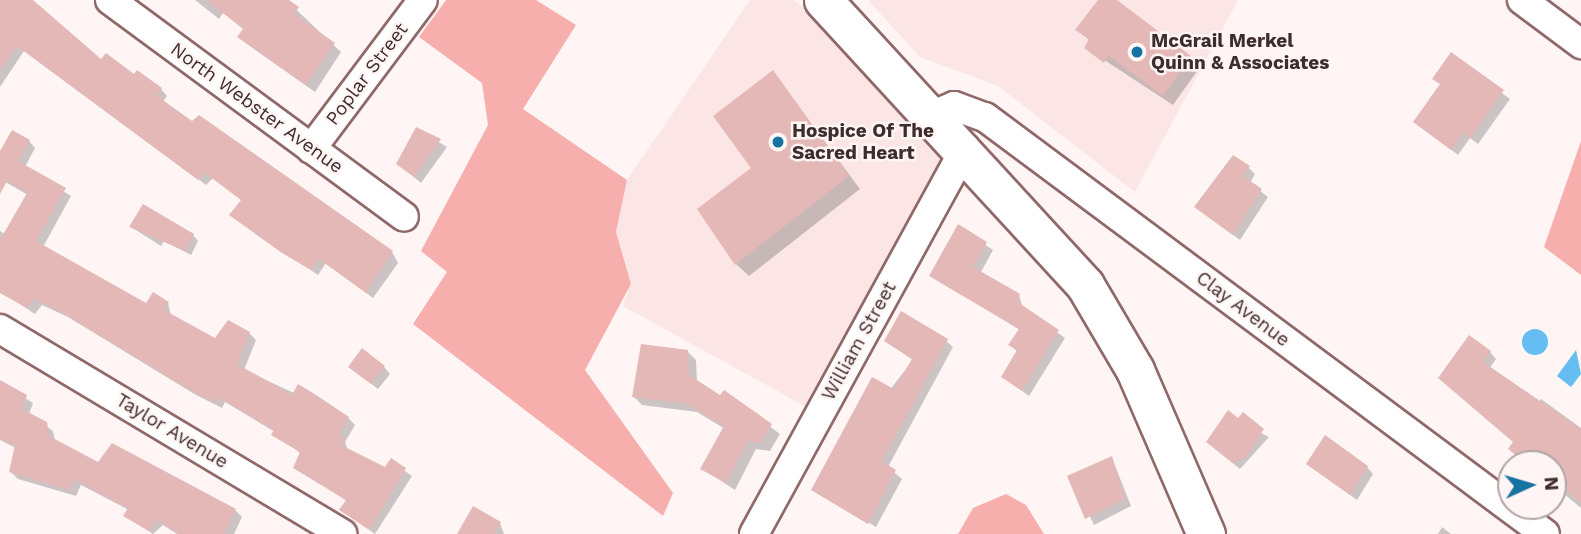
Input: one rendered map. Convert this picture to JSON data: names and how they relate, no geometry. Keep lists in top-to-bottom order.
{
  "streets": {
    "street": [
      "Poplar Street",
      "North Webster Avenue",
      "Clay Avenue",
      "William Street",
      "Taylor Avenue"
    ]
  },
  "crossings": [
    ["Poplar Street", "North Webster Avenue"]
  ],
  "places": ["McGrail Merkel Quinn & Associates", "Hospice Of The Sacred Heart"],
  "north": "right"
}
